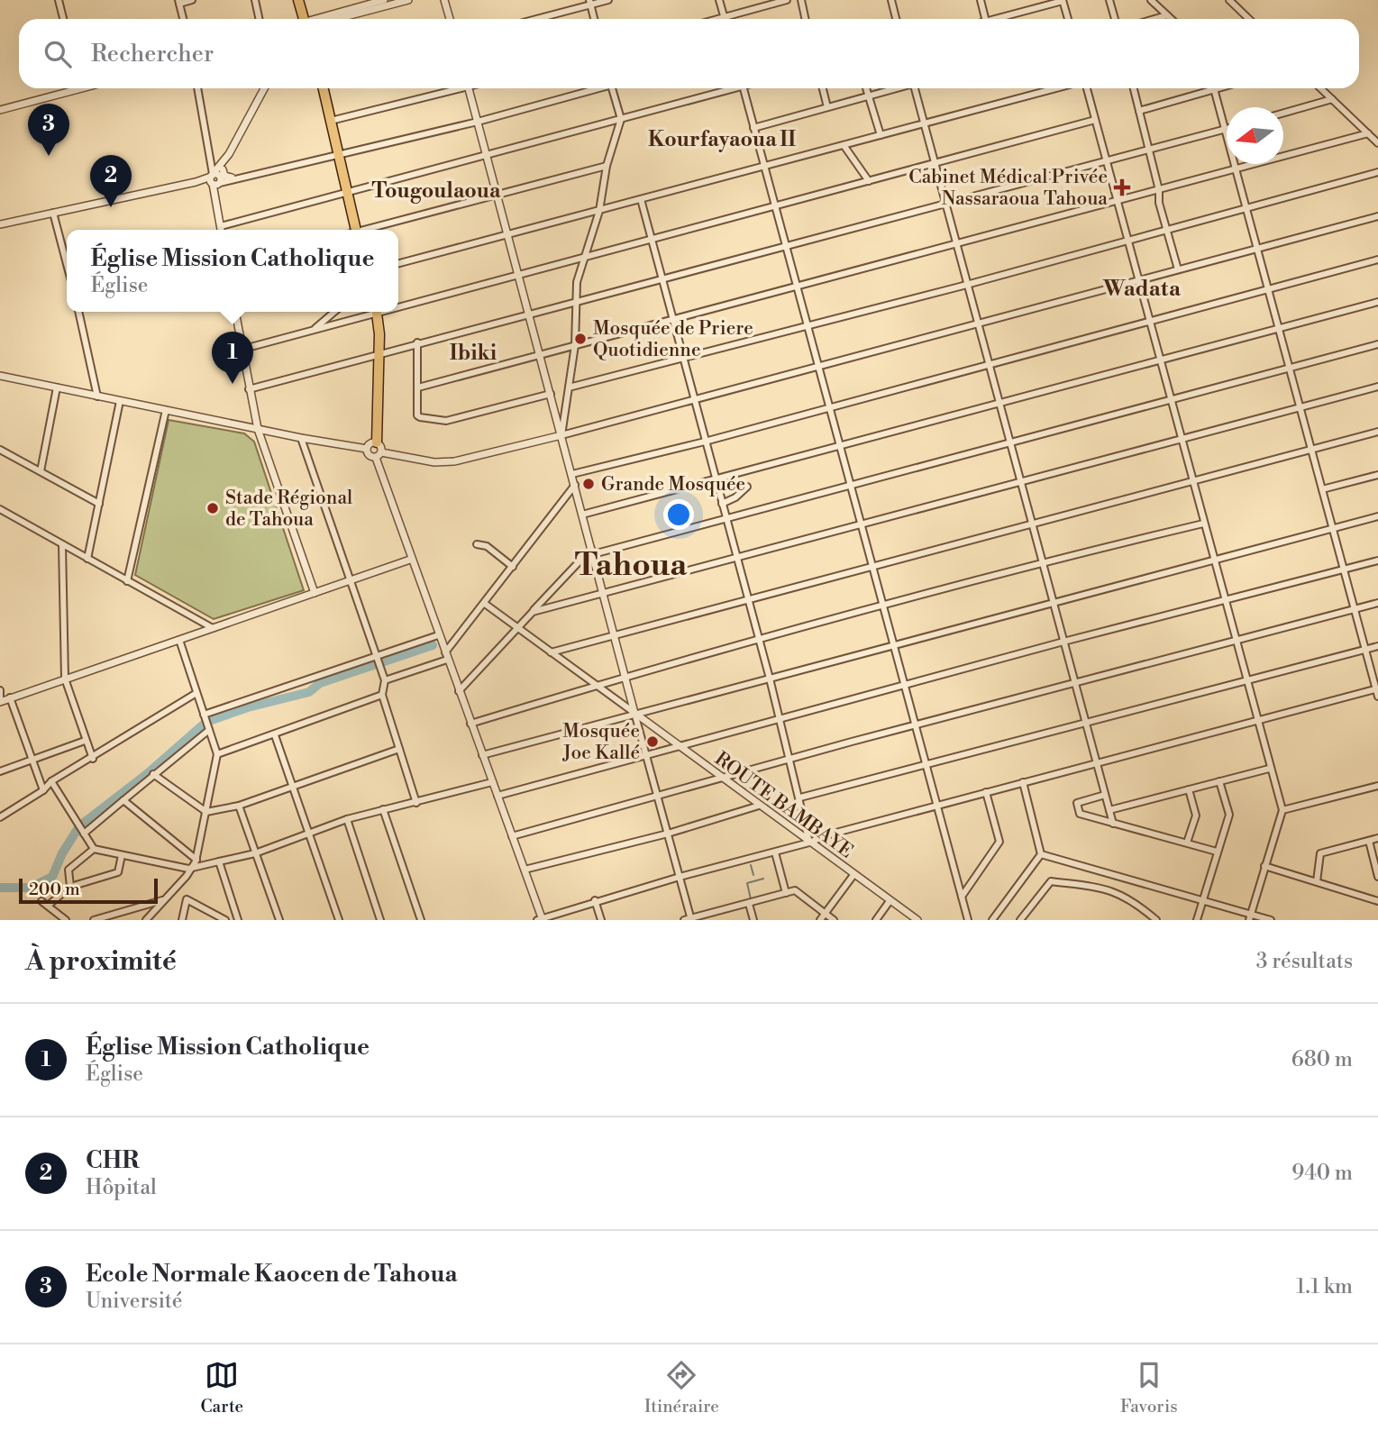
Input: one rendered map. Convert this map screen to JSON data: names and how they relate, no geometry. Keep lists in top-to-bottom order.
{
  "streets": {
    "street": ["ROUTE BAMBAYE"]
  },
  "districts": [
    "Kourfayaoua II",
    "Tougoulaoua",
    "Wadata",
    "Ibiki",
    "Tahoua"
  ],
  "places": {
    "health": ["Cabinet Médical Privée Nassaraoua Tahoua"],
    "other": [
      "Mosquée de Priere Quotidienne",
      "Grande Mosquée",
      "Stade Régional de Tahoua",
      "Mosquée Joe Kallé"
    ]
  },
  "scale_bar": "200 m",
  "north": "left",
  "page": {
    "search": "Rechercher",
    "pins": ["3", "2", "1"],
    "popup": ["Église Mission Catholique", "Église"],
    "scale": "200 m",
    "heading": ["À proximité", "3 résultats"],
    "list": [
      {
        "mark": "1",
        "name": "Église Mission Catholique",
        "note": "Église",
        "value": "680 m"
      },
      {
        "mark": "2",
        "name": "CHR",
        "note": "Hôpital",
        "value": "940 m"
      },
      {
        "mark": "3",
        "name": "Ecole Normale Kaocen de Tahoua",
        "note": "Université",
        "value": "1.1 km"
      }
    ],
    "nav": ["Carte", "Itinéraire", "Favoris"]
  }
}
